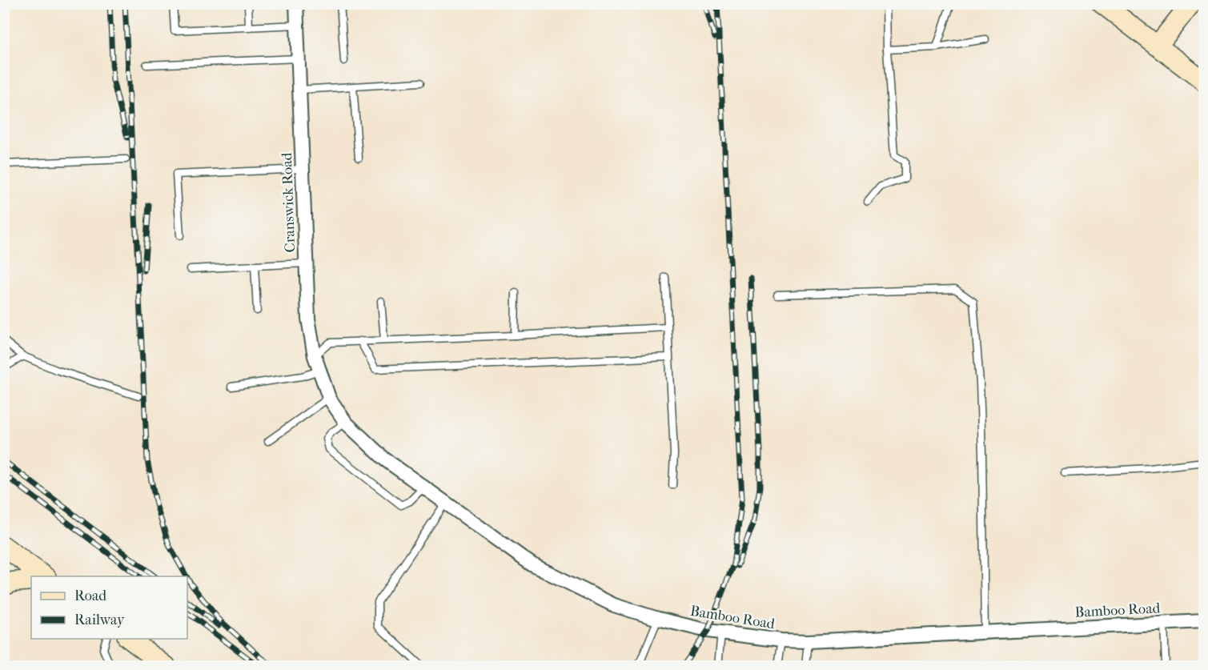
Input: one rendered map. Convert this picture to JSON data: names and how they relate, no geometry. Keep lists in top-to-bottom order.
{
  "streets": {
    "street": ["Cranswick Road", "Bamboo Road"]
  },
  "crossings": [
    ["Cranswick Road", "Bamboo Road"]
  ],
  "legend": ["Road", "Railway"]
}
